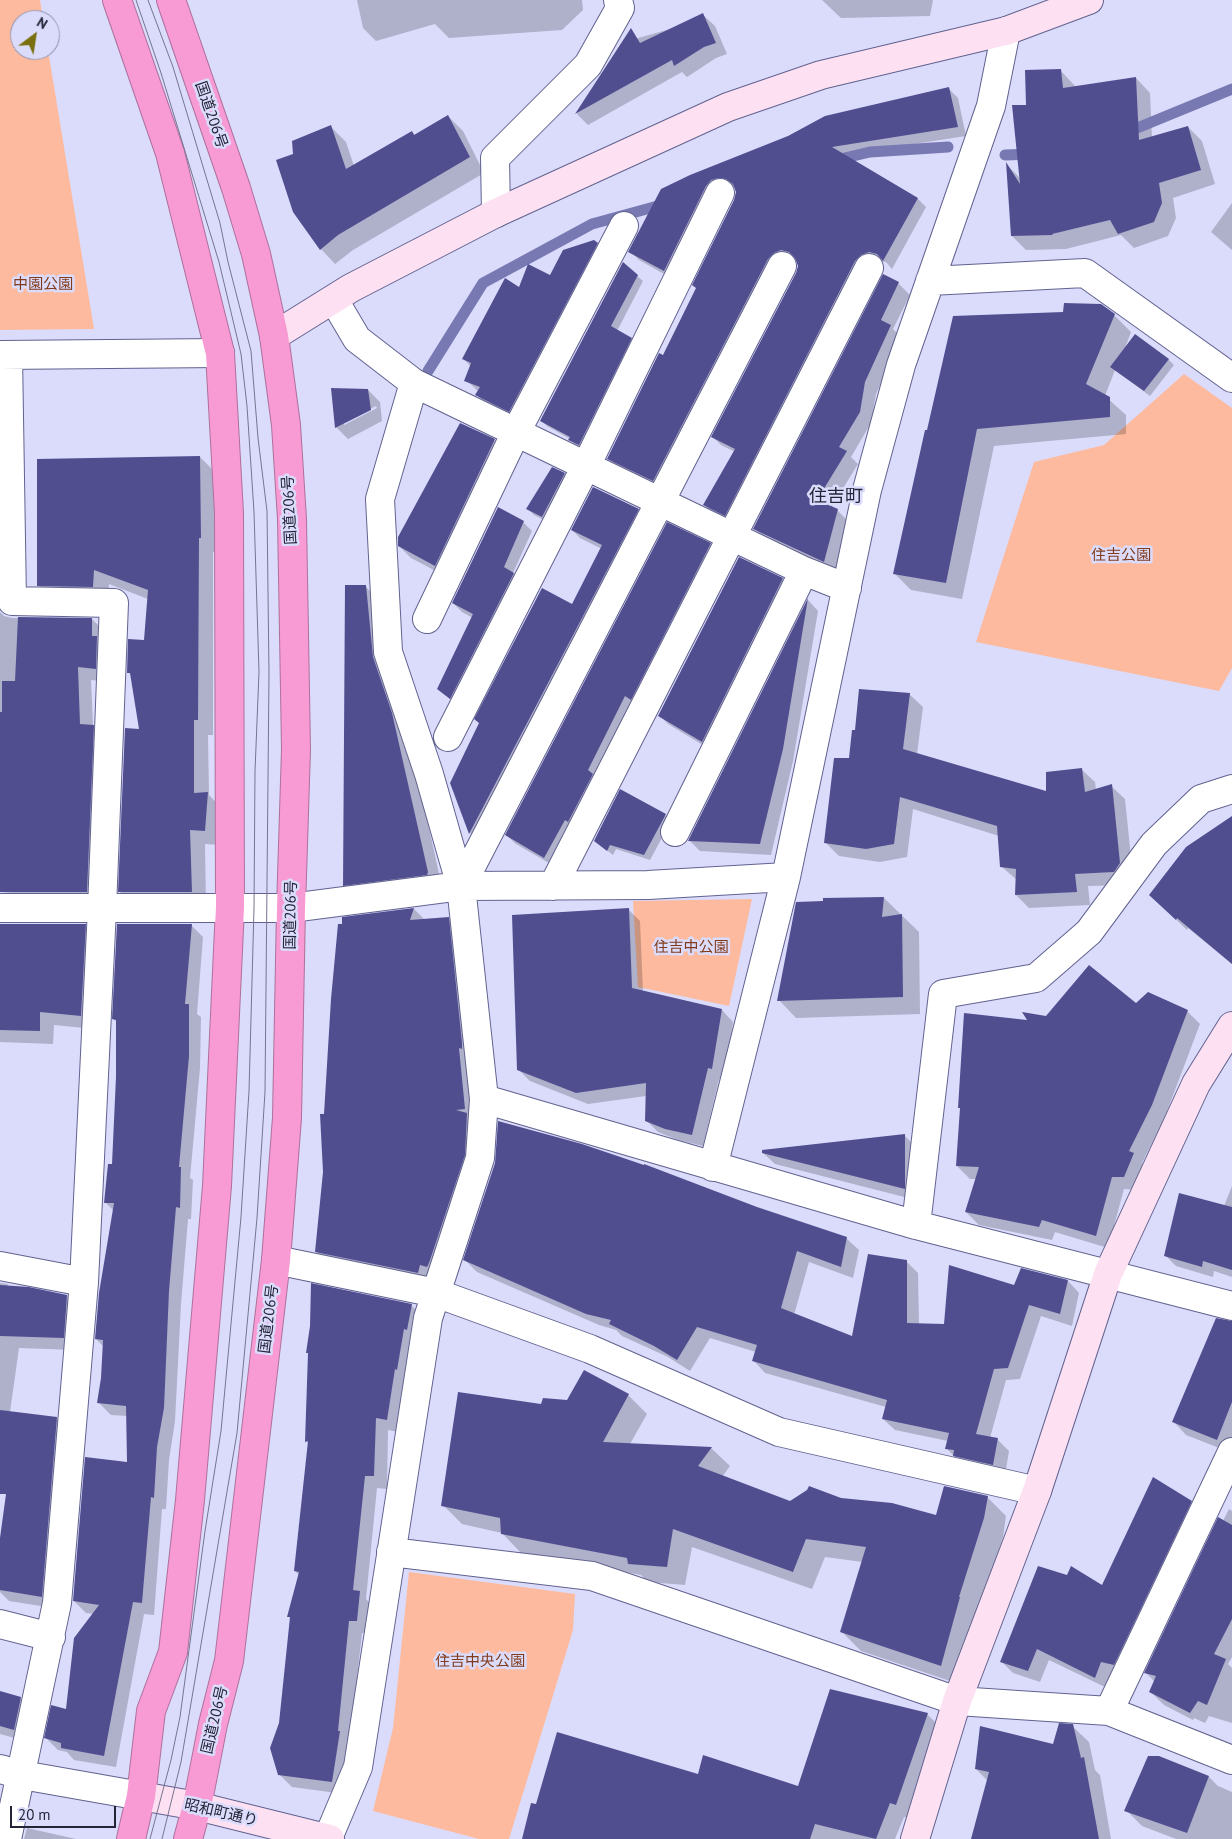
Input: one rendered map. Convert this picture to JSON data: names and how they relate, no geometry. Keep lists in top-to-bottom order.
{
  "streets": {
    "highway": ["国道206号"],
    "street": ["昭和町通り"]
  },
  "crossings": [
    ["国道206号", "昭和町通り"]
  ],
  "districts": ["住吉町"],
  "parks": [
    "中園公園",
    "住吉公園",
    "住吉中公園",
    "住吉中央公園"
  ],
  "scale_bar": "20 m",
  "north": "top right"
}
